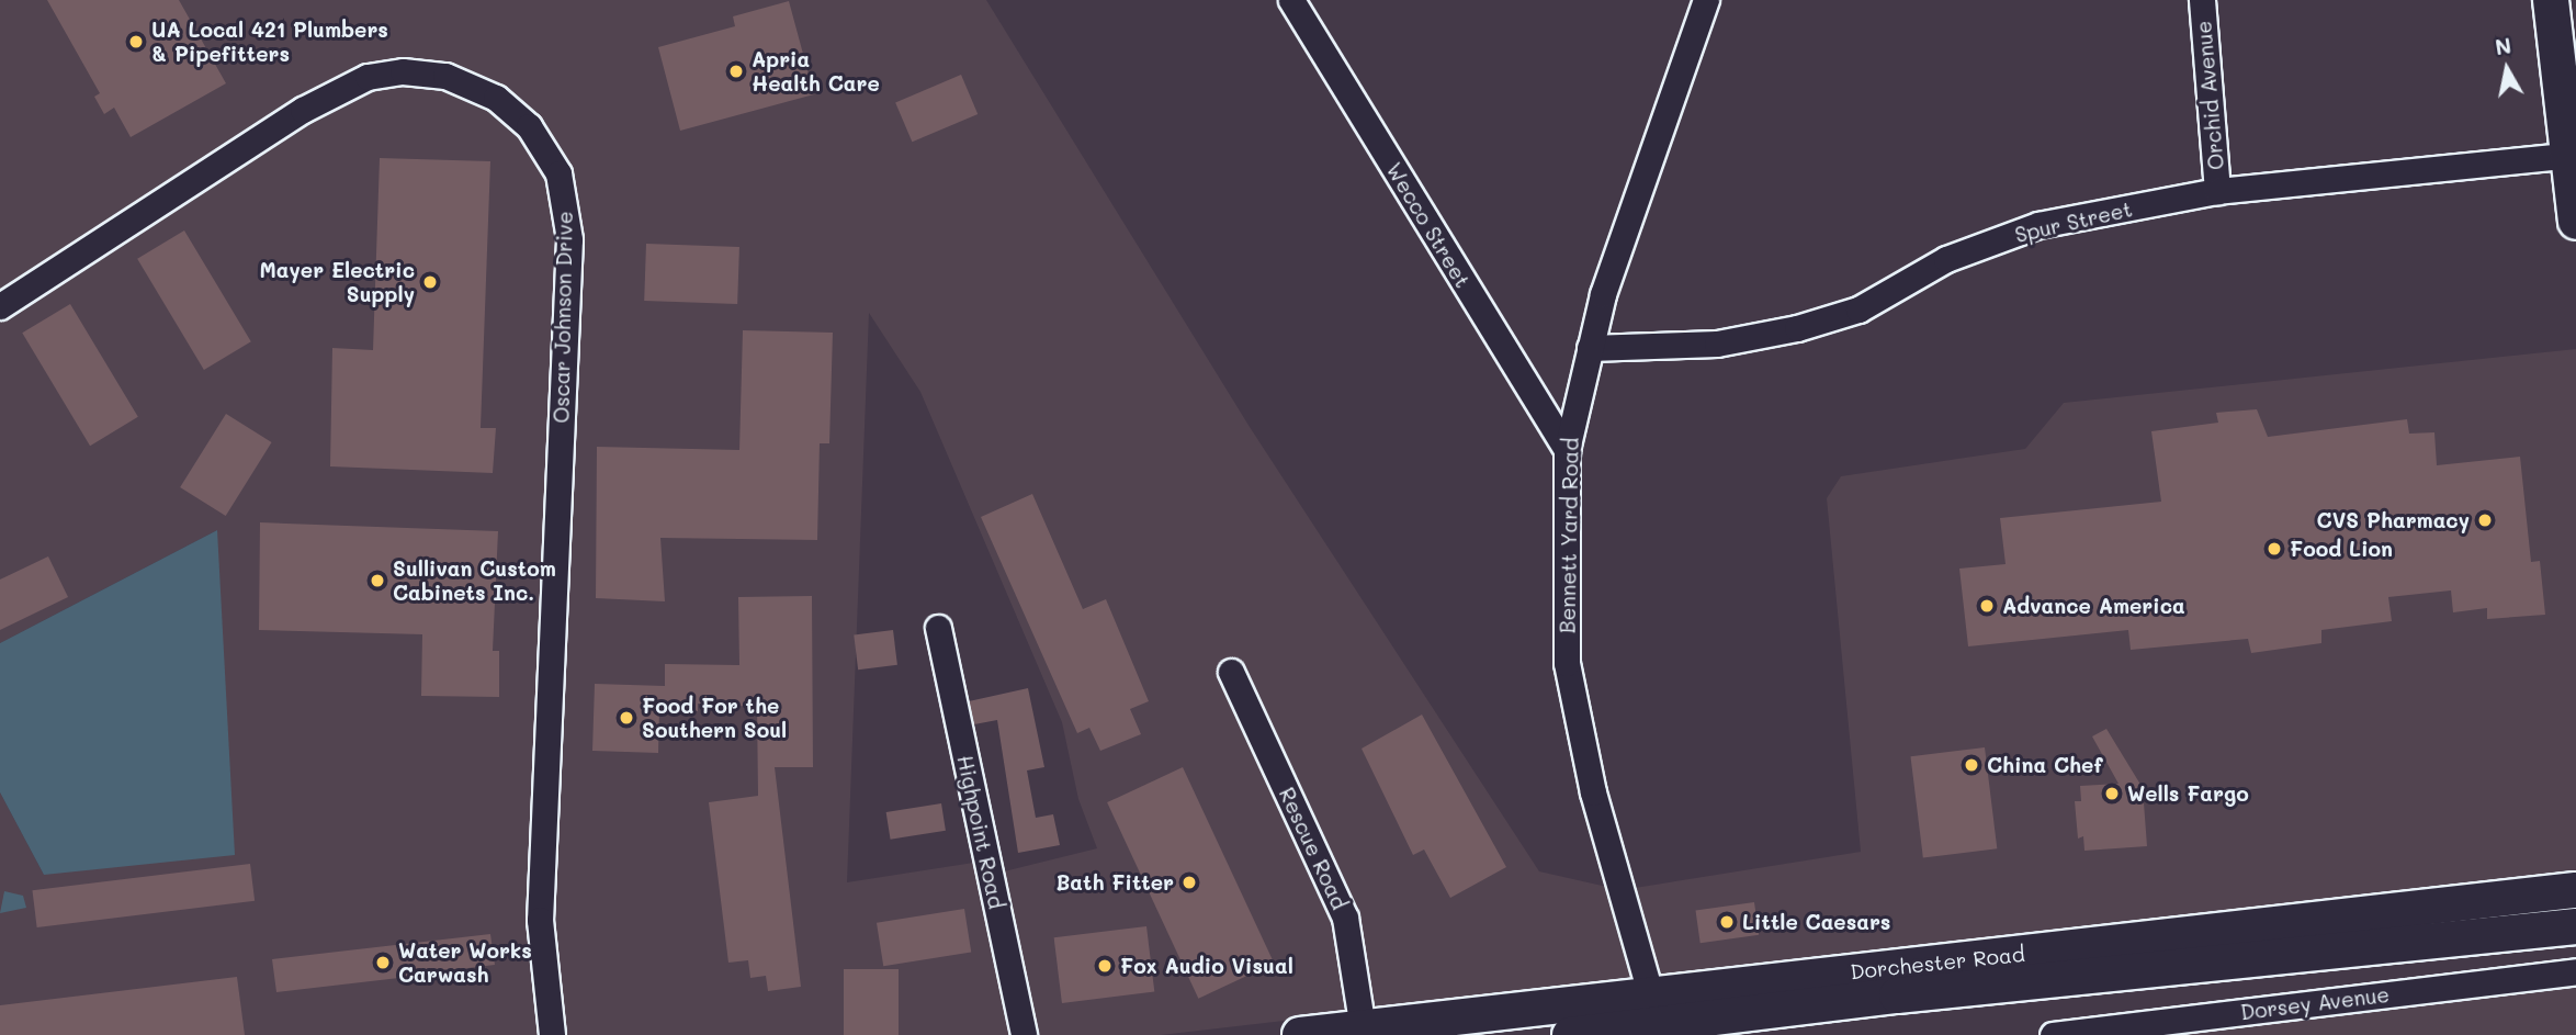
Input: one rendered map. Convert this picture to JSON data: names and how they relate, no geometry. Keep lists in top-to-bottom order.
{
  "streets": {
    "main road": ["Dorchester Road"],
    "street": [
      "Orchid Avenue",
      "Spur Street",
      "Wecco Street",
      "Oscar Johnson Drive",
      "Bennett Yard Road",
      "Highpoint Road",
      "Rescue Road",
      "Dorsey Avenue"
    ]
  },
  "crossings": [
    ["Orchid Avenue", "Spur Street"],
    ["Spur Street", "Bennett Yard Road"],
    ["Wecco Street", "Bennett Yard Road"],
    ["Bennett Yard Road", "Dorchester Road"],
    ["Rescue Road", "Dorchester Road"]
  ],
  "places": [
    "UA Local 421 Plumbers & Pipefitters",
    "Apria Health Care",
    "Mayer Electric Supply",
    "CVS Pharmacy",
    "Food Lion",
    "Sullivan Custom Cabinets Inc.",
    "Advance America",
    "Food For the Southern Soul",
    "China Chef",
    "Wells Fargo",
    "Bath Fitter",
    "Little Caesars",
    "Water Works Carwash",
    "Fox Audio Visual"
  ],
  "north": "top"
}
